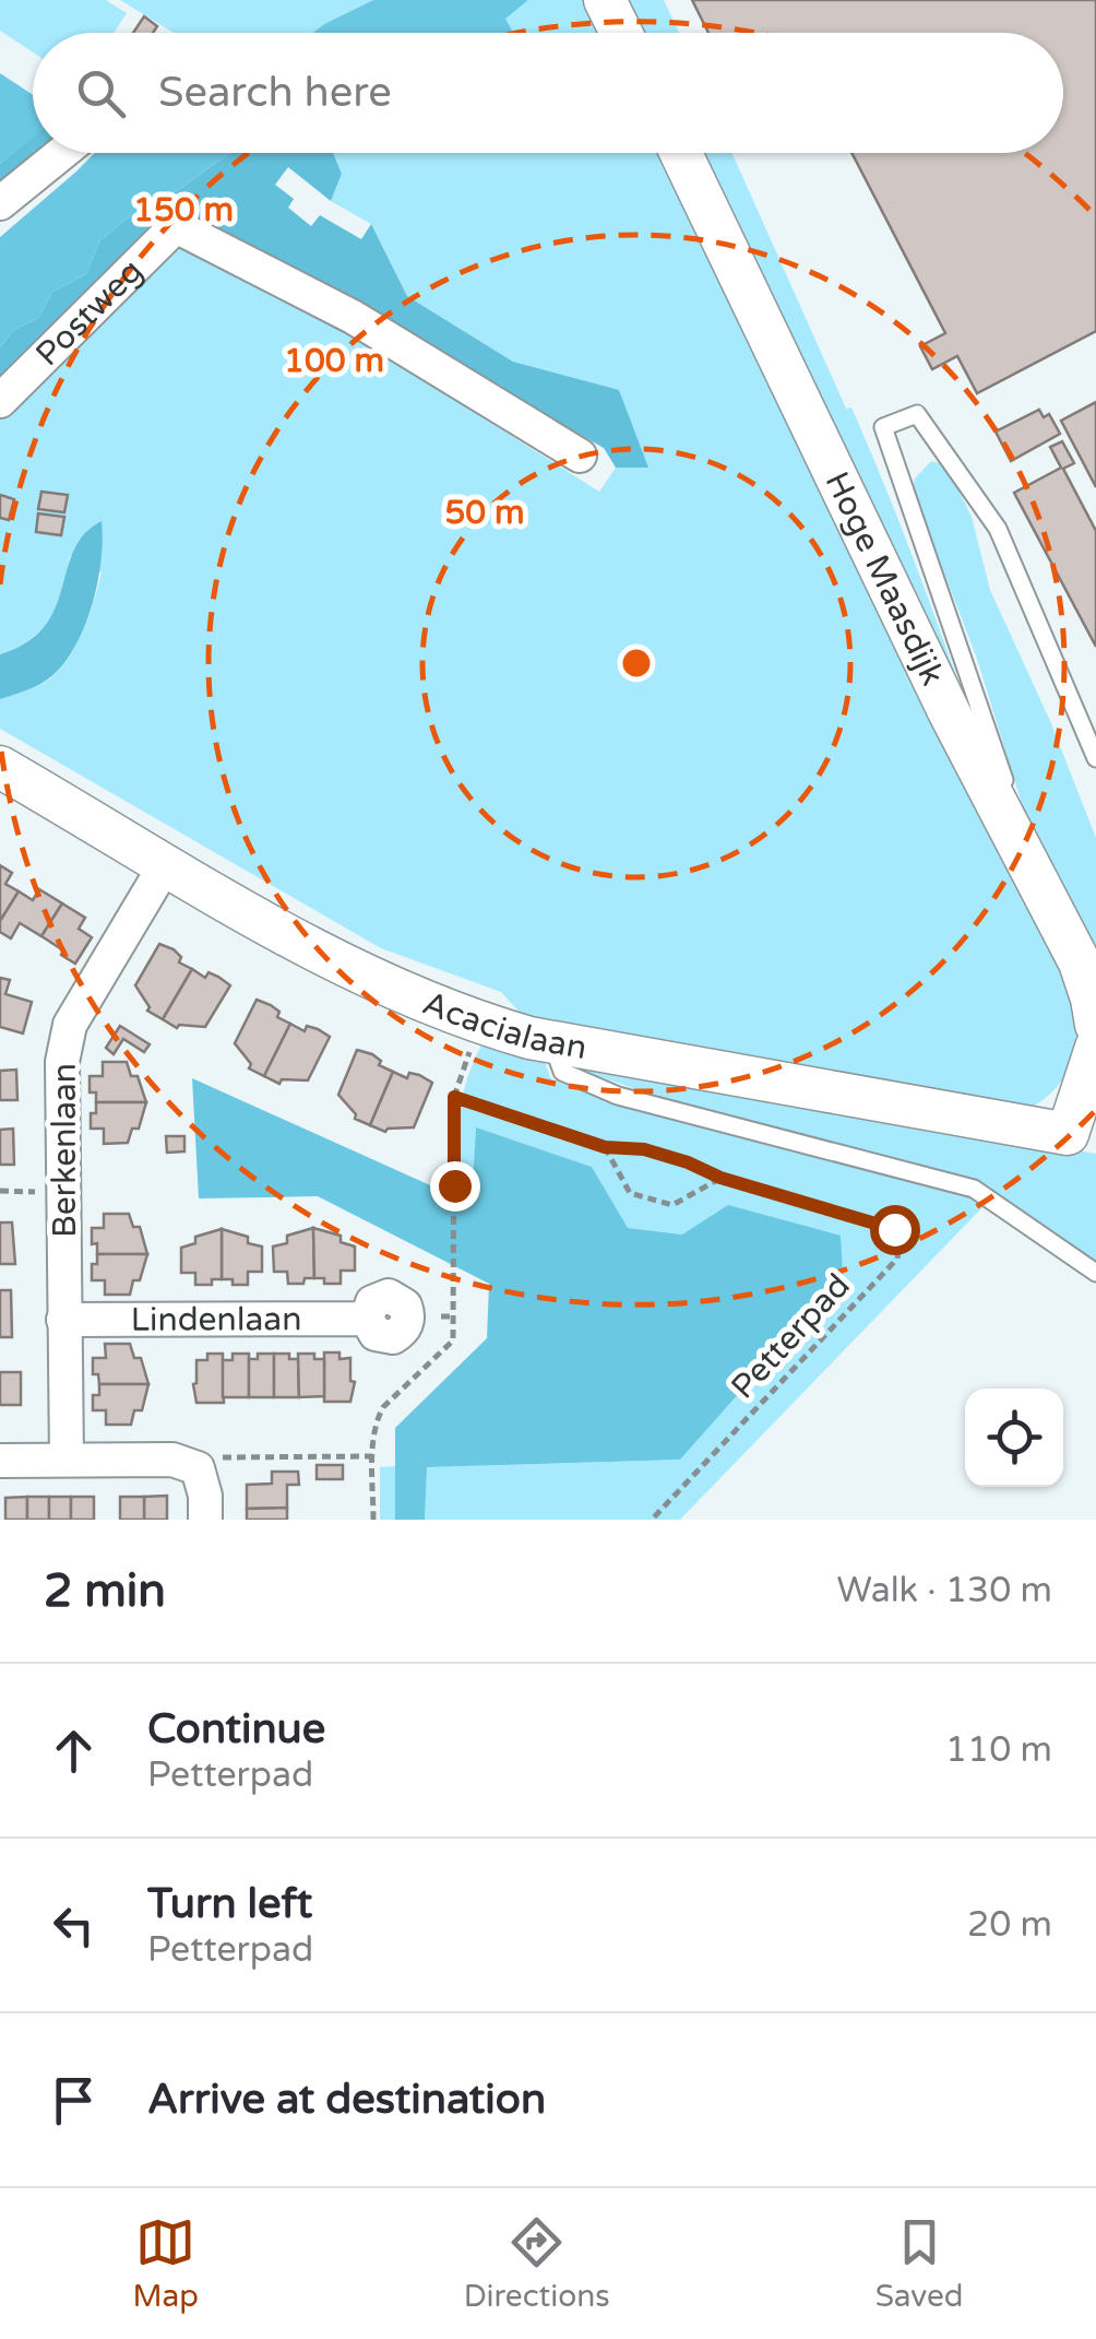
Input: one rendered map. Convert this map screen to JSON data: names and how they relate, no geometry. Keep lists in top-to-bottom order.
{
  "streets": {
    "street": [
      "Postweg",
      "Hoge Maasdijk",
      "Acacialaan",
      "Berkenlaan",
      "Lindenlaan"
    ],
    "path": ["Petterpad"]
  },
  "crossings": [
    ["Acacialaan", "Berkenlaan"],
    ["Berkenlaan", "Lindenlaan"]
  ],
  "page": {
    "search": "Search here",
    "heading": ["2 min", "Walk · 130 m"],
    "list": [
      ["Continue", "Petterpad", "110 m"],
      ["Turn left", "Petterpad", "20 m"],
      "Arrive at destination"
    ],
    "nav": ["Map", "Directions", "Saved"]
  },
  "rings": ["150 m", "100 m", "50 m"]
}
